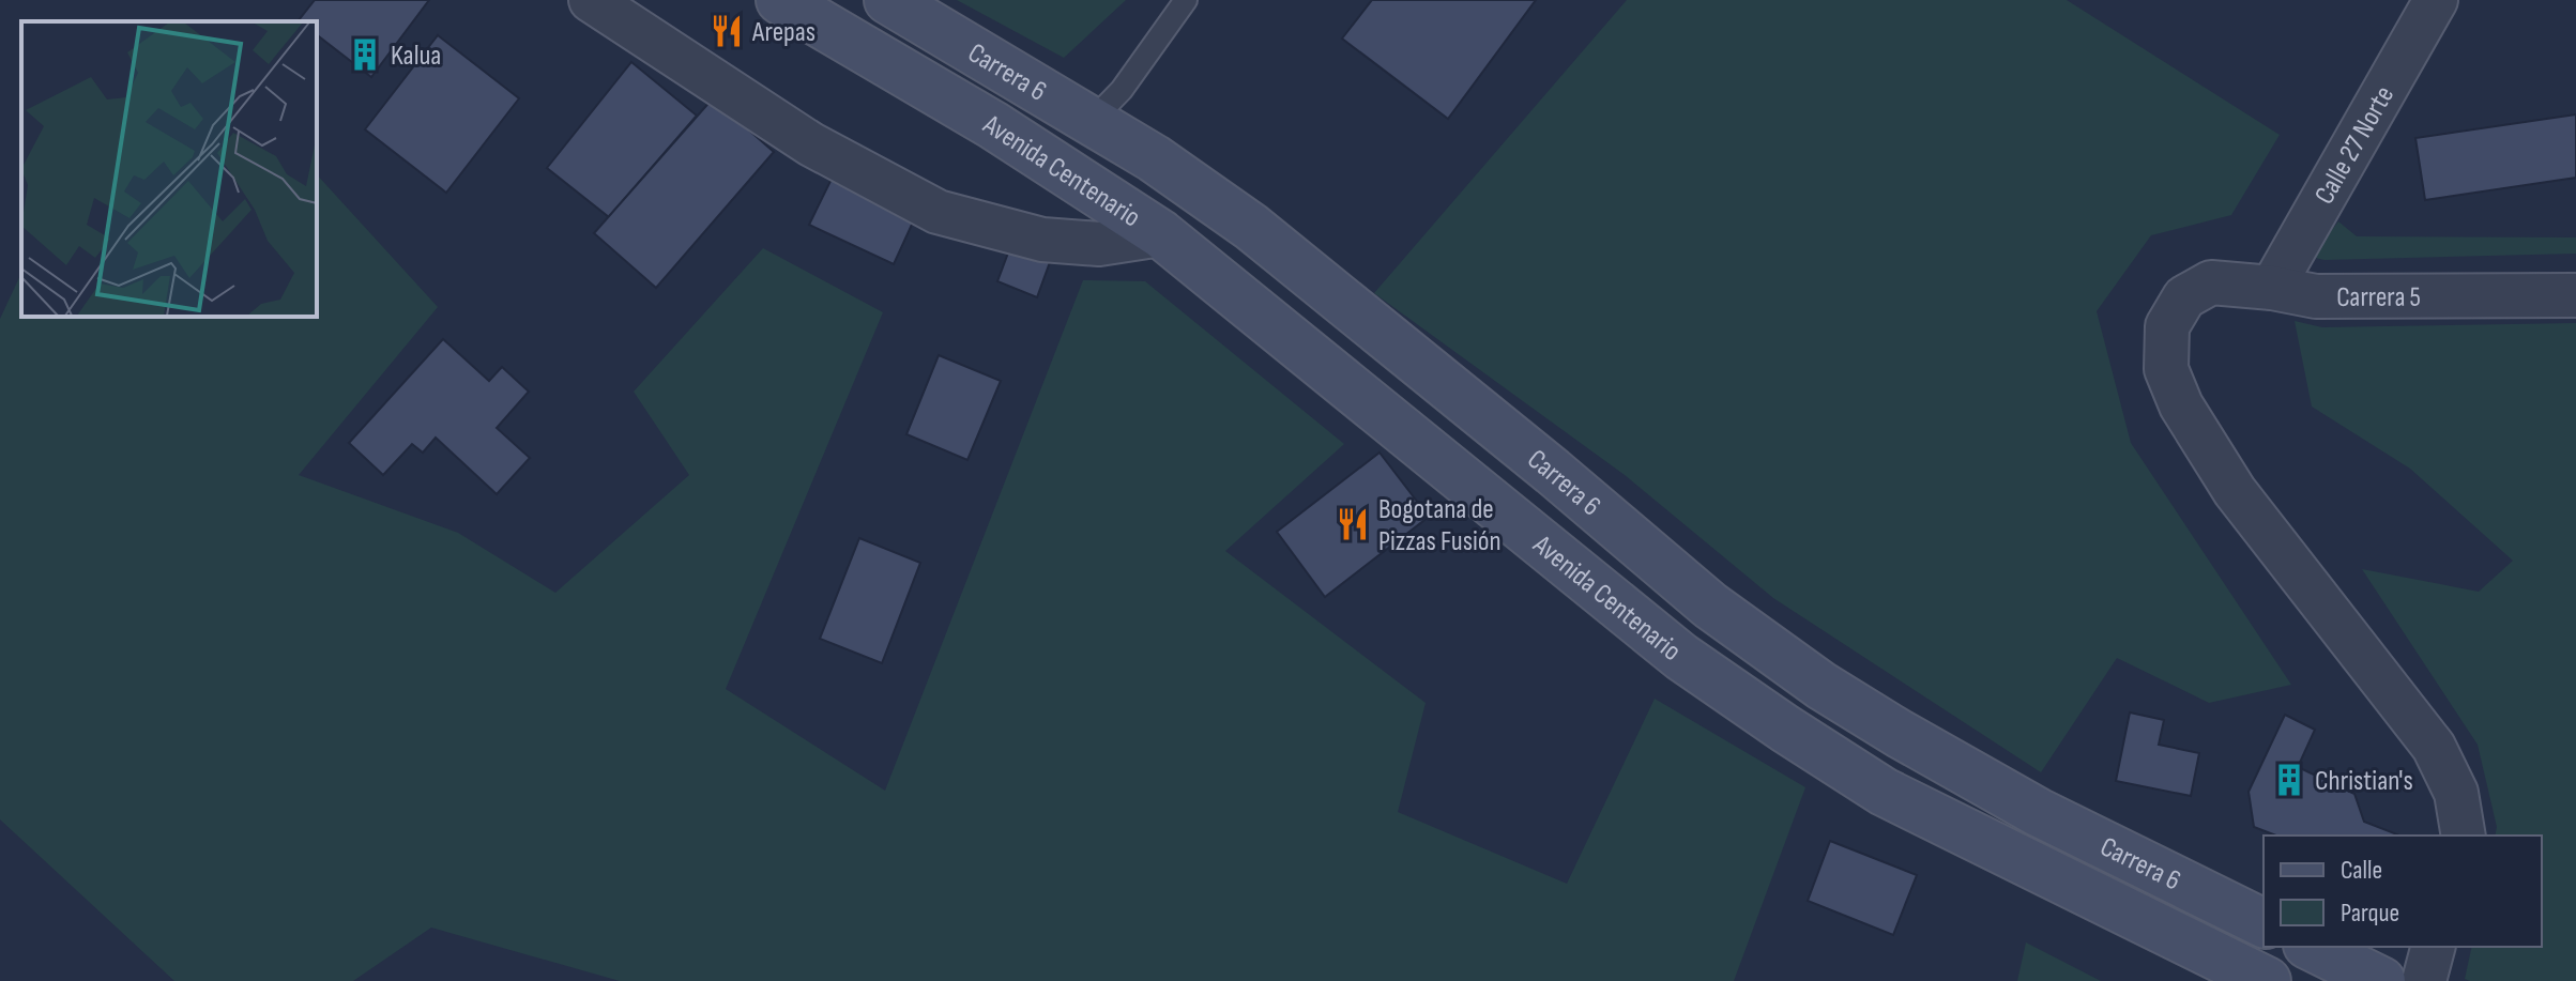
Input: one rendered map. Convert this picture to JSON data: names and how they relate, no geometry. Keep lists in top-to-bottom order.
{
  "streets": {
    "main road": ["Carrera 6", "Avenida Centenario"],
    "street": ["Calle 27 Norte", "Carrera 5"]
  },
  "crossings": [
    ["Calle 27 Norte", "Carrera 5"]
  ],
  "places": {
    "restaurant": ["Arepas", "Bogotana de Pizzas Fusión"],
    "building": ["Kalua", "Christian's"]
  },
  "legend": ["Calle", "Parque"]
}
